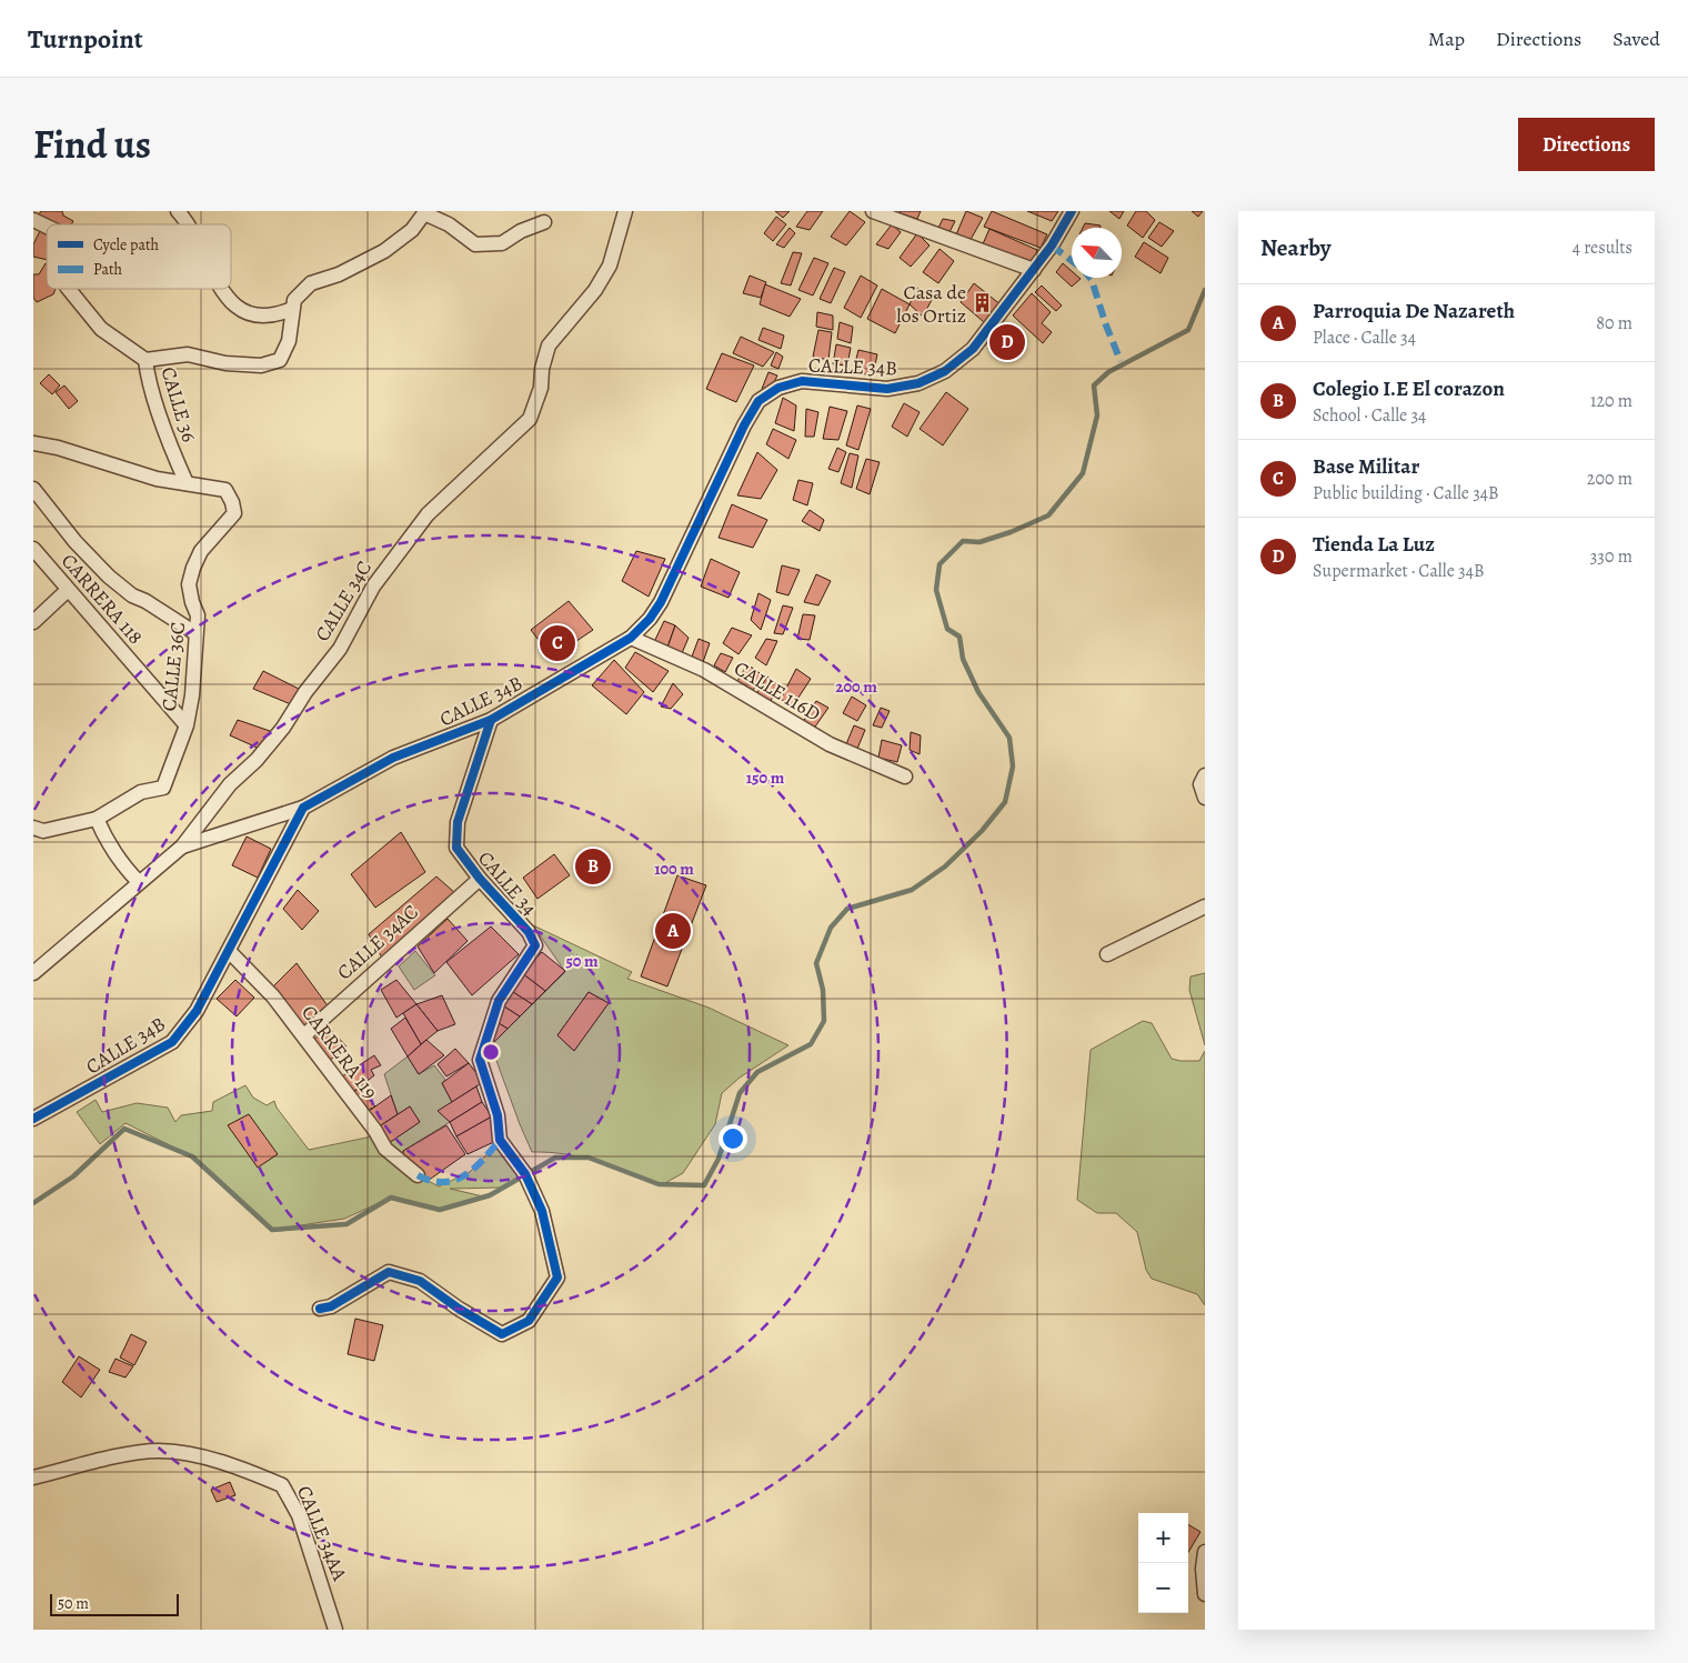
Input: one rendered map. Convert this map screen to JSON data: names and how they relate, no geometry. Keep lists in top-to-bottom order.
{
  "streets": {
    "street": [
      "CALLE 34B",
      "CALLE 36",
      "CARRERA 118",
      "CALLE 34C",
      "CALLE 36C",
      "CALLE 116D",
      "CALLE 34",
      "CALLE 34AC",
      "CARRERA 119",
      "CALLE 34AA"
    ]
  },
  "crossings": [
    ["CALLE 34B", "CALLE 34C"],
    ["CALLE 34B", "CALLE 116D"],
    ["CALLE 34B", "CALLE 34"],
    ["CALLE 34B", "CARRERA 119"],
    ["CALLE 36", "CALLE 36C"],
    ["CARRERA 118", "CALLE 36C"],
    ["CALLE 34", "CALLE 34AC"],
    ["CALLE 34AC", "CARRERA 119"]
  ],
  "places": {
    "building": ["Casa de los Ortiz"]
  },
  "legend": ["Cycle path", "Path"],
  "scale_bar": "50 m",
  "north": "top left",
  "page": {
    "header": "Turnpoint",
    "nav": ["Map", "Directions", "Saved"],
    "title": "Find us",
    "buttons": "Directions",
    "heading": ["Nearby", "4 results"],
    "list": [
      {
        "mark": "A",
        "name": "Parroquia De Nazareth",
        "note": "Place · Calle 34",
        "value": "80 m"
      },
      {
        "mark": "B",
        "name": "Colegio I.E El corazon",
        "note": "School · Calle 34",
        "value": "120 m"
      },
      {
        "mark": "C",
        "name": "Base Militar",
        "note": "Public building · Calle 34B",
        "value": "200 m"
      },
      {
        "mark": "D",
        "name": "Tienda La Luz",
        "note": "Supermarket · Calle 34B",
        "value": "330 m"
      }
    ],
    "pins": [
      "D",
      "C",
      "B",
      "A"
    ],
    "map_buttons": ["+", "−"],
    "scale": "50 m"
  },
  "rings": [
    "200 m",
    "150 m",
    "100 m",
    "50 m"
  ]
}
